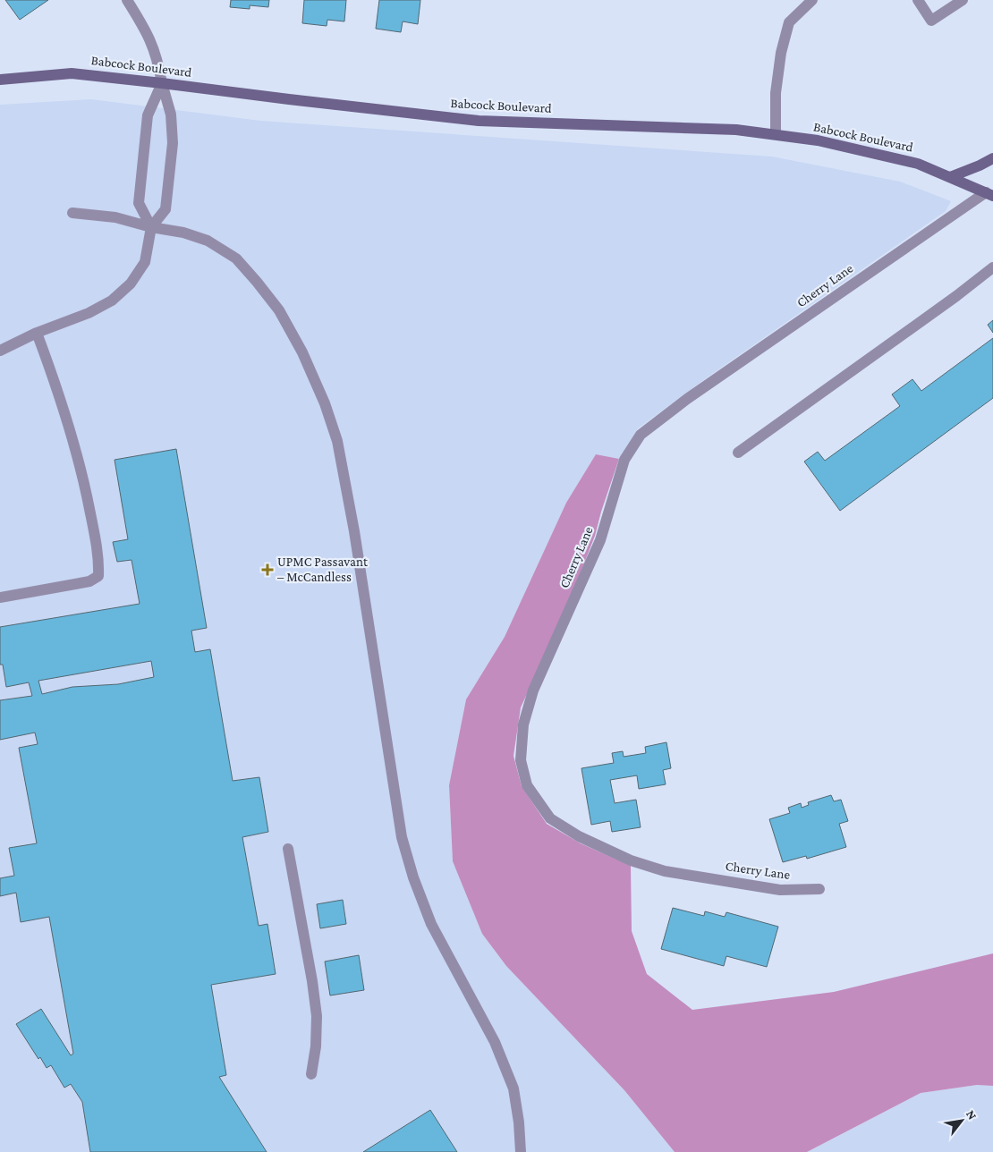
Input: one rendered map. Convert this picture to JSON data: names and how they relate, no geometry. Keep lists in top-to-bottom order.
{
  "streets": {
    "main road": ["Babcock Boulevard"],
    "street": ["Cherry Lane"]
  },
  "crossings": [
    ["Babcock Boulevard", "Cherry Lane"]
  ],
  "places": {
    "health": ["UPMC Passavant – McCandless"]
  },
  "north": "top right"
}
